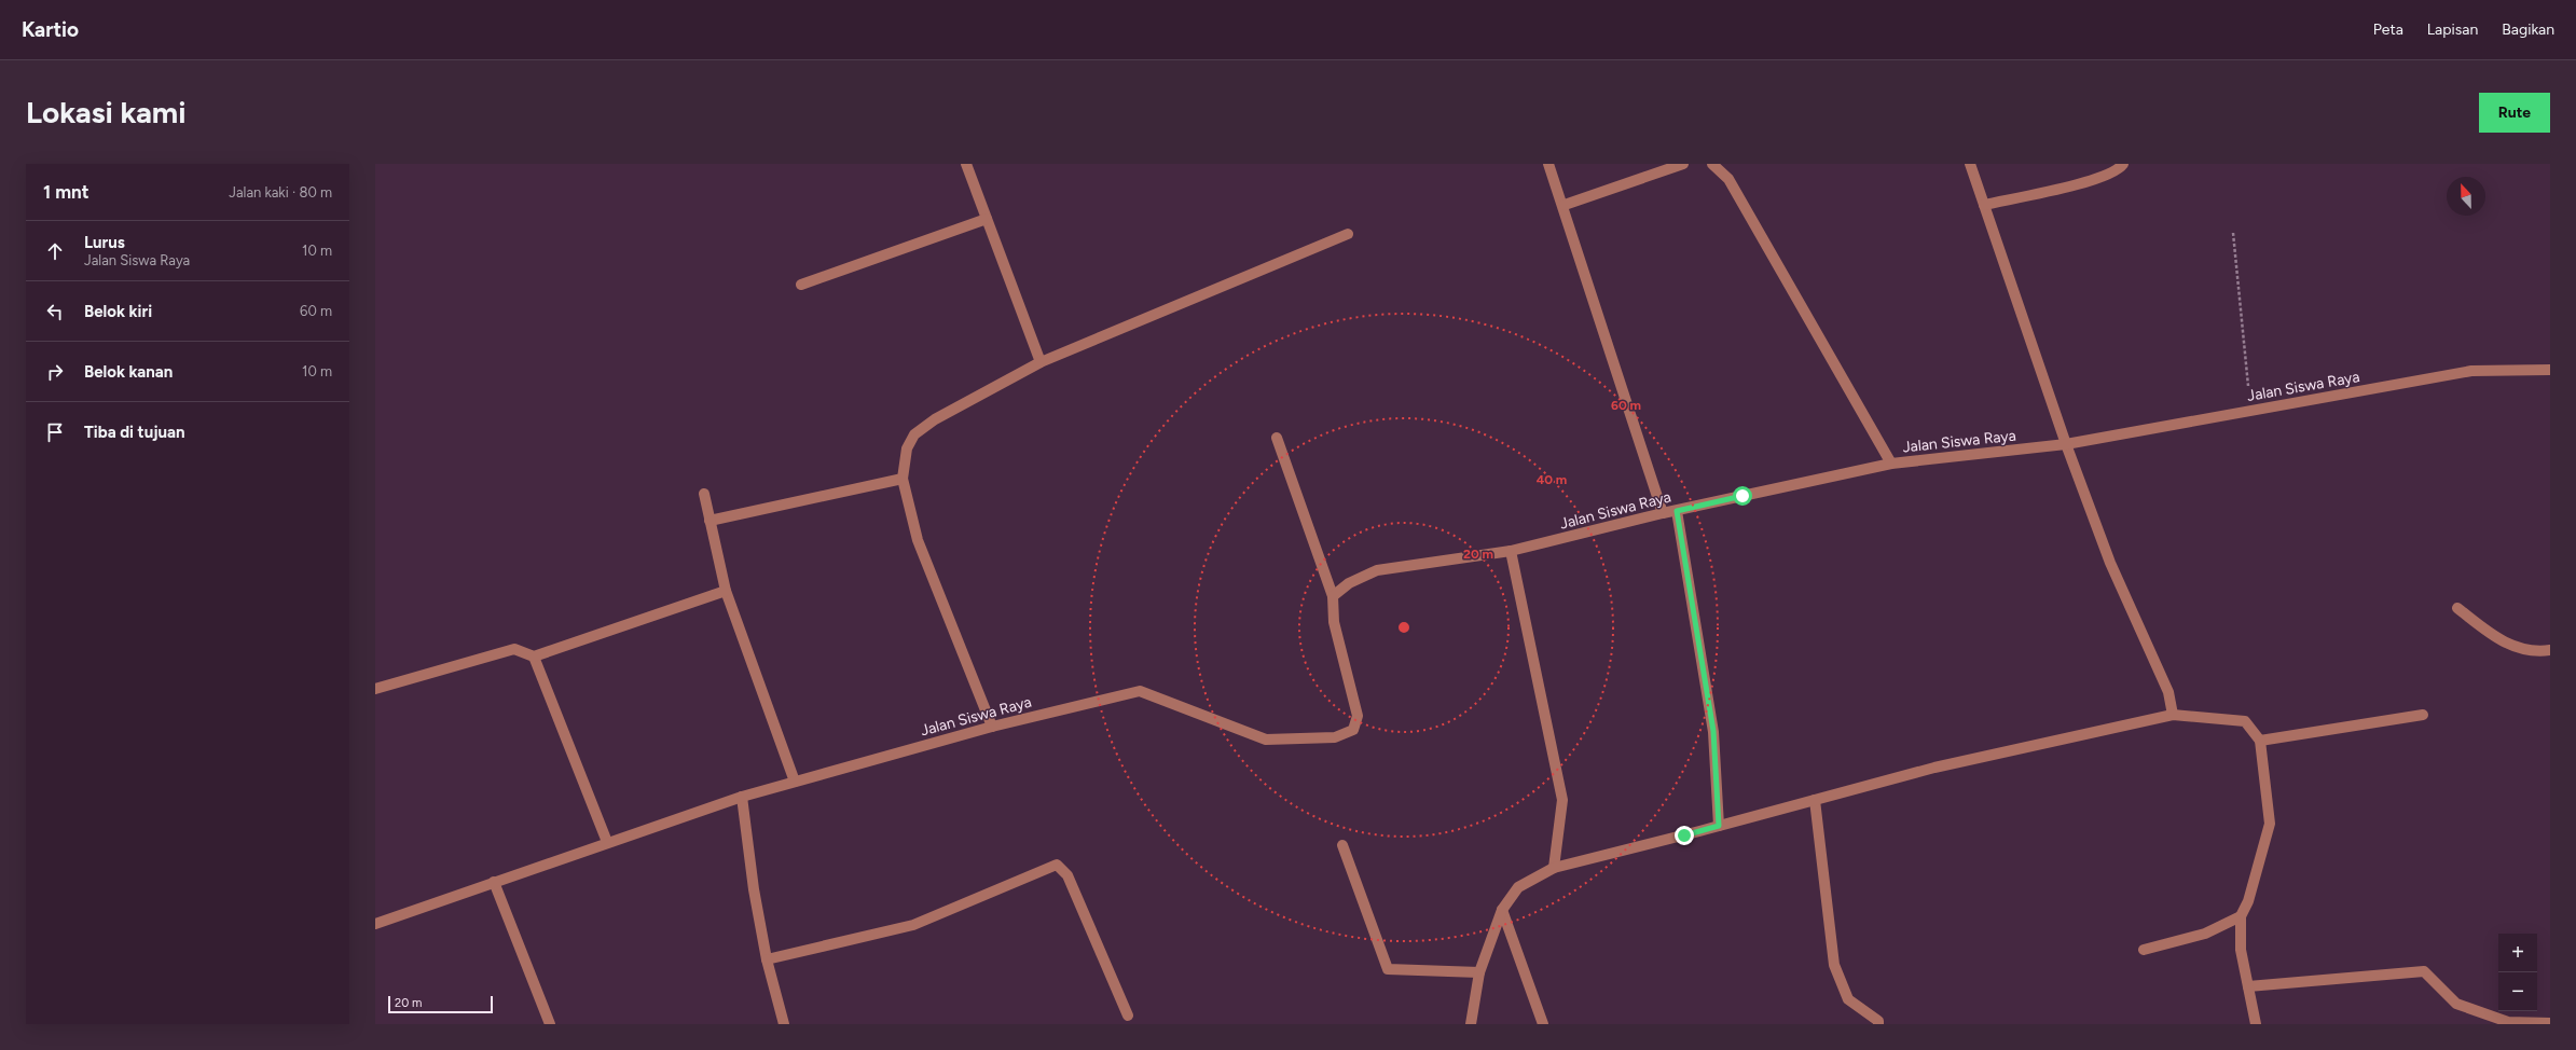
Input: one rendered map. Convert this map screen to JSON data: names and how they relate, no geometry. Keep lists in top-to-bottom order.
{
  "streets": {
    "street": ["Jalan Siswa Raya"]
  },
  "scale_bar": "20 m",
  "north": "top",
  "page": {
    "header": "Kartio",
    "nav": ["Peta", "Lapisan", "Bagikan"],
    "buttons": "Rute",
    "title": "Lokasi kami",
    "heading": ["1 mnt", "Jalan kaki · 80 m"],
    "list": [
      ["Lurus", "Jalan Siswa Raya", "10 m"],
      ["Belok kiri", "60 m"],
      ["Belok kanan", "10 m"],
      "Tiba di tujuan"
    ],
    "map_buttons": ["+", "−"],
    "scale": "20 m"
  },
  "rings": ["60 m", "40 m", "20 m"]
}
